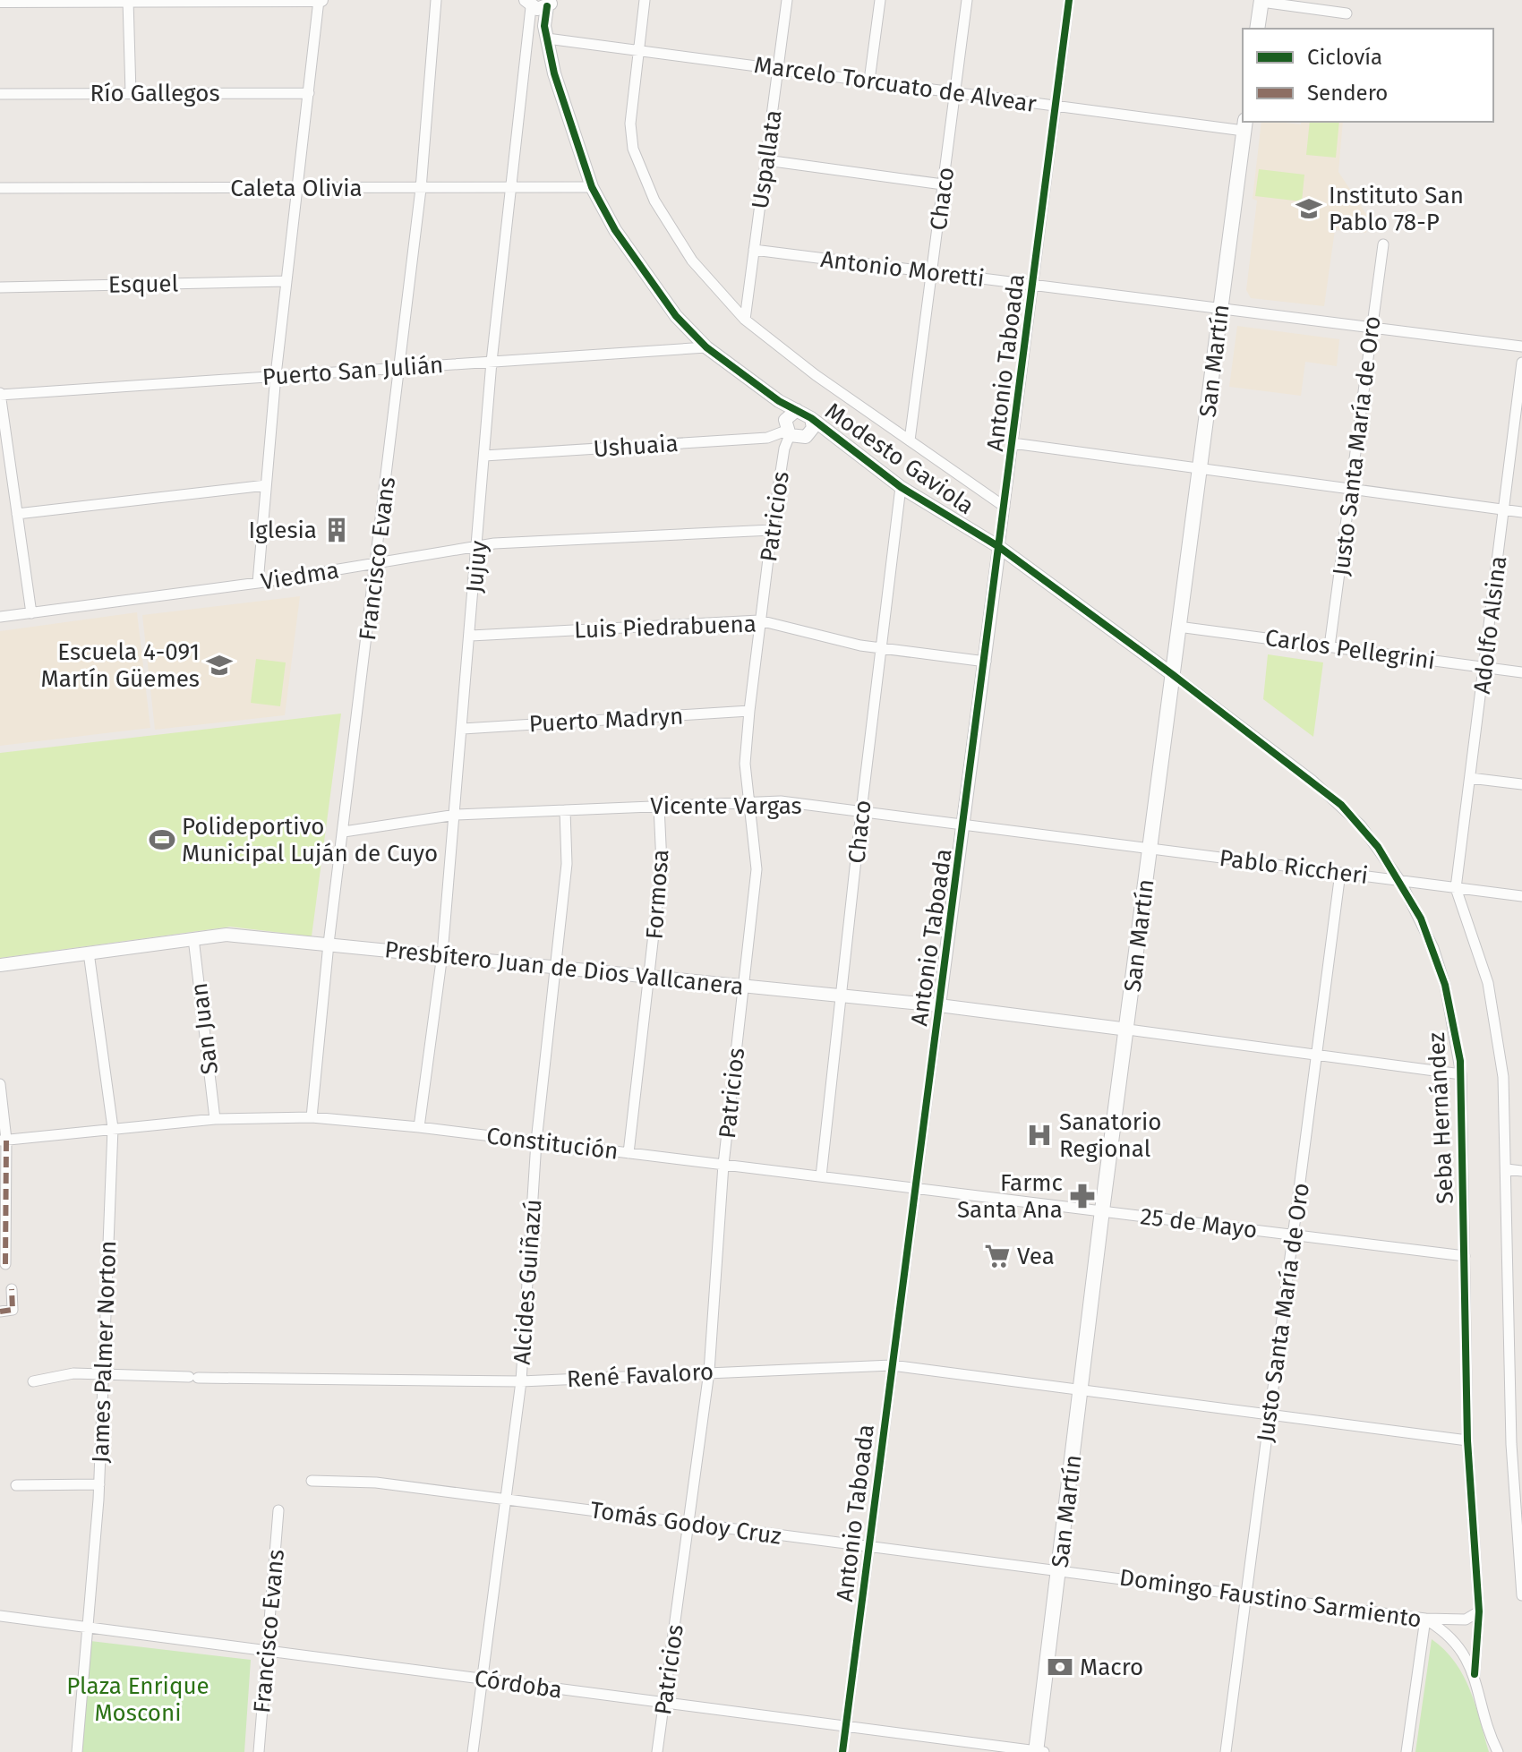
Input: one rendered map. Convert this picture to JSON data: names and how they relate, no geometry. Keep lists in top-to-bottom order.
{
  "streets": {
    "main road": ["San Martín"],
    "street": [
      "Marcelo Torcuato de Alvear",
      "Río Gallegos",
      "Uspallata",
      "Caleta Olivia",
      "Chaco",
      "Antonio Moretti",
      "Esquel",
      "Antonio Taboada",
      "Puerto San Julián",
      "Ushuaia",
      "Justo Santa María de Oro",
      "Modesto Gaviola",
      "Patricios",
      "Francisco Evans",
      "Jujuy",
      "Viedma",
      "Adolfo Alsina",
      "Luis Piedrabuena",
      "Carlos Pellegrini",
      "Puerto Madryn",
      "Vicente Vargas",
      "Pablo Riccheri",
      "Formosa",
      "Presbítero Juan de Dios Vallcanera",
      "San Juan",
      "Seba Hernández",
      "Constitución",
      "25 de Mayo",
      "Alcides Guiñazú",
      "James Palmer Norton",
      "René Favaloro",
      "Tomás Godoy Cruz",
      "Domingo Faustino Sarmiento",
      "Córdoba"
    ]
  },
  "crossings": [
    ["Marcelo Torcuato de Alvear", "Uspallata"],
    ["Marcelo Torcuato de Alvear", "Chaco"],
    ["Marcelo Torcuato de Alvear", "San Martín"],
    ["Marcelo Torcuato de Alvear", "Antonio Taboada"],
    ["Marcelo Torcuato de Alvear", "Modesto Gaviola"],
    ["Uspallata", "Antonio Moretti"],
    ["Caleta Olivia", "Modesto Gaviola"],
    ["Caleta Olivia", "Francisco Evans"],
    ["Caleta Olivia", "Jujuy"],
    ["Chaco", "Antonio Moretti"],
    ["Chaco", "Modesto Gaviola"],
    ["Chaco", "Luis Piedrabuena"],
    ["Chaco", "Vicente Vargas"],
    ["Chaco", "Presbítero Juan de Dios Vallcanera"],
    ["Chaco", "Constitución"],
    ["Antonio Moretti", "San Martín"],
    ["Antonio Moretti", "Antonio Taboada"],
    ["Antonio Moretti", "Justo Santa María de Oro"],
    ["San Martín", "Modesto Gaviola"],
    ["San Martín", "Carlos Pellegrini"],
    ["San Martín", "Vicente Vargas"],
    ["San Martín", "Pablo Riccheri"],
    ["San Martín", "Presbítero Juan de Dios Vallcanera"],
    ["San Martín", "Seba Hernández"],
    ["San Martín", "Constitución"],
    ["San Martín", "25 de Mayo"],
    ["San Martín", "René Favaloro"],
    ["San Martín", "Tomás Godoy Cruz"],
    ["San Martín", "Domingo Faustino Sarmiento"],
    ["San Martín", "Córdoba"],
    ["Antonio Taboada", "Modesto Gaviola"],
    ["Antonio Taboada", "Luis Piedrabuena"],
    ["Antonio Taboada", "Vicente Vargas"],
    ["Antonio Taboada", "Presbítero Juan de Dios Vallcanera"],
    ["Antonio Taboada", "Constitución"],
    ["Antonio Taboada", "René Favaloro"],
    ["Antonio Taboada", "Tomás Godoy Cruz"],
    ["Antonio Taboada", "Córdoba"],
    ["Puerto San Julián", "Modesto Gaviola"],
    ["Puerto San Julián", "Francisco Evans"],
    ["Puerto San Julián", "Jujuy"],
    ["Ushuaia", "Modesto Gaviola"],
    ["Ushuaia", "Patricios"],
    ["Ushuaia", "Jujuy"],
    ["Justo Santa María de Oro", "Carlos Pellegrini"],
    ["Justo Santa María de Oro", "Pablo Riccheri"],
    ["Justo Santa María de Oro", "25 de Mayo"],
    ["Justo Santa María de Oro", "René Favaloro"],
    ["Justo Santa María de Oro", "Domingo Faustino Sarmiento"],
    ["Modesto Gaviola", "Patricios"],
    ["Modesto Gaviola", "Jujuy"],
    ["Modesto Gaviola", "Seba Hernández"],
    ["Patricios", "Viedma"],
    ["Patricios", "Luis Piedrabuena"],
    ["Patricios", "Puerto Madryn"],
    ["Patricios", "Vicente Vargas"],
    ["Patricios", "Presbítero Juan de Dios Vallcanera"],
    ["Patricios", "Constitución"],
    ["Patricios", "René Favaloro"],
    ["Patricios", "Tomás Godoy Cruz"],
    ["Patricios", "Córdoba"],
    ["Francisco Evans", "Viedma"],
    ["Francisco Evans", "Vicente Vargas"],
    ["Francisco Evans", "Presbítero Juan de Dios Vallcanera"],
    ["Francisco Evans", "Constitución"],
    ["Francisco Evans", "Córdoba"],
    ["Jujuy", "Viedma"],
    ["Jujuy", "Luis Piedrabuena"],
    ["Jujuy", "Puerto Madryn"],
    ["Jujuy", "Vicente Vargas"],
    ["Jujuy", "Presbítero Juan de Dios Vallcanera"],
    ["Jujuy", "Constitución"],
    ["Adolfo Alsina", "Carlos Pellegrini"],
    ["Adolfo Alsina", "Pablo Riccheri"],
    ["Vicente Vargas", "Pablo Riccheri"],
    ["Vicente Vargas", "Formosa"],
    ["Vicente Vargas", "Alcides Guiñazú"],
    ["Pablo Riccheri", "Seba Hernández"],
    ["Formosa", "Presbítero Juan de Dios Vallcanera"],
    ["Formosa", "Constitución"],
    ["Presbítero Juan de Dios Vallcanera", "San Juan"],
    ["Presbítero Juan de Dios Vallcanera", "Alcides Guiñazú"],
    ["Presbítero Juan de Dios Vallcanera", "James Palmer Norton"],
    ["San Juan", "Constitución"],
    ["Seba Hernández", "25 de Mayo"],
    ["Seba Hernández", "René Favaloro"],
    ["Seba Hernández", "Domingo Faustino Sarmiento"],
    ["Constitución", "25 de Mayo"],
    ["Constitución", "Alcides Guiñazú"],
    ["Constitución", "James Palmer Norton"],
    ["Alcides Guiñazú", "René Favaloro"],
    ["Alcides Guiñazú", "Tomás Godoy Cruz"],
    ["Alcides Guiñazú", "Córdoba"],
    ["James Palmer Norton", "René Favaloro"],
    ["James Palmer Norton", "Córdoba"],
    ["Tomás Godoy Cruz", "Domingo Faustino Sarmiento"]
  ],
  "parks": ["Plaza Enrique Mosconi"],
  "places": {
    "school or university": ["Instituto San Pablo 78-P", "Escuela 4-091 Martín Güemes"],
    "building": ["Iglesia"],
    "sports": ["Polideportivo Municipal Luján de Cuyo"],
    "hospital": ["Sanatorio Regional"],
    "pharmacy": ["Farmc Santa Ana"],
    "supermarket": ["Vea"],
    "bank": ["Macro"]
  },
  "legend": ["Ciclovía", "Sendero"]
}
